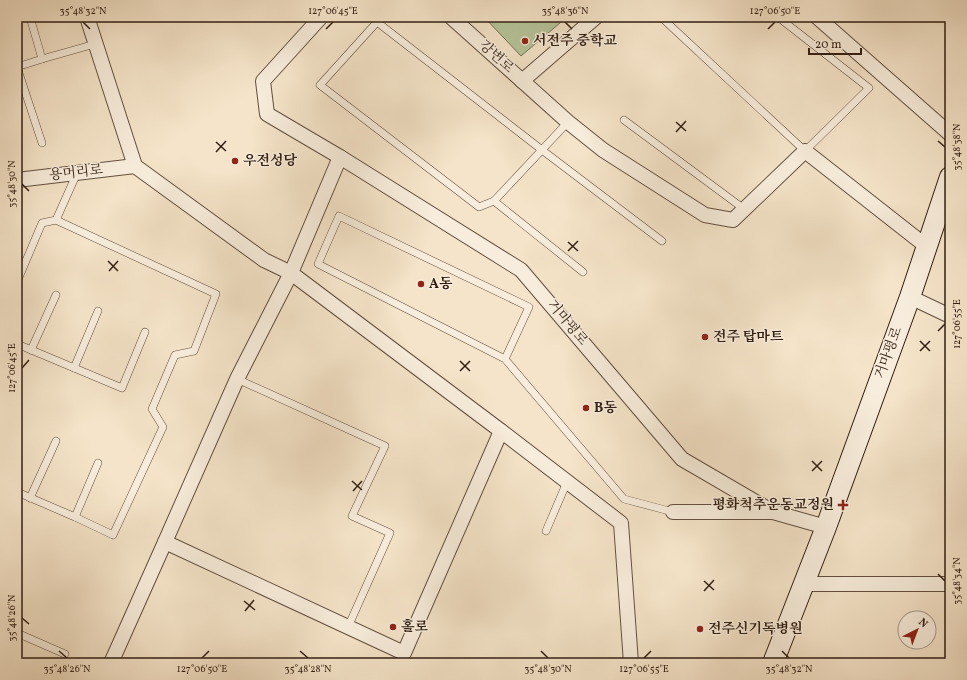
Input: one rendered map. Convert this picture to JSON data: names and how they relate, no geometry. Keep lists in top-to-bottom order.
{
  "streets": {
    "main road": ["거마평로"],
    "street": ["강변로", "용머리로"]
  },
  "places": {
    "other": [
      "서전주 중학교",
      "우전성당",
      "A동",
      "전주 탑마트",
      "B동",
      "홀로",
      "전주신기독병원"
    ],
    "health": ["평화척추운동교정원"]
  },
  "scale_bar": "20 m",
  "north": "top right",
  "coordinates": [
    "35°48'32\"N",
    "127°06'45\"E",
    "35°48'36\"N",
    "127°06'50\"E",
    "35°48'38\"N",
    "35°48'30\"N",
    "127°06'55\"E",
    "35°48'34\"N",
    "35°48'26\"N",
    "35°48'28\"N"
  ]
}
